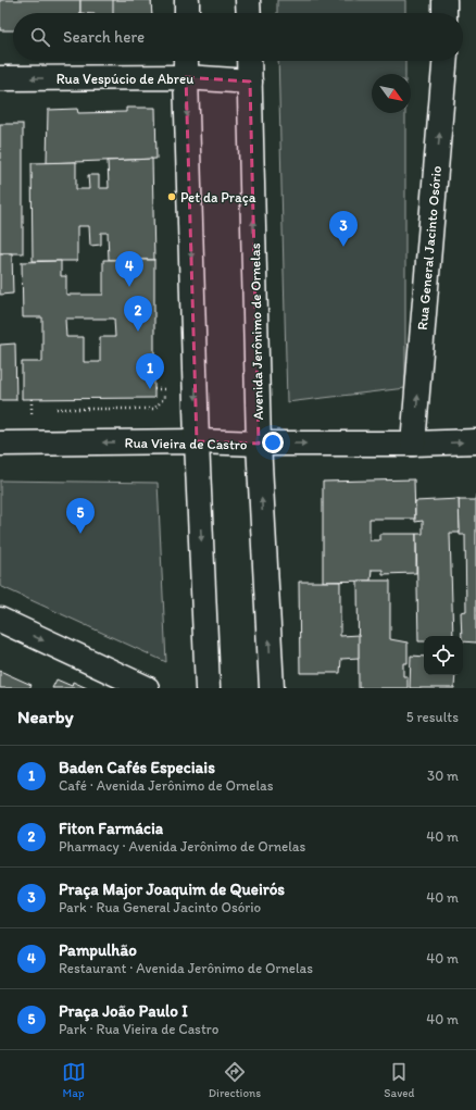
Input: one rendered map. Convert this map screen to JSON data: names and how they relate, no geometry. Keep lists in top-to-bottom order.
{
  "streets": {
    "street": [
      "Rua Vespúcio de Abreu",
      "Rua General Jacinto Osório",
      "Avenida Jerônimo de Ornelas",
      "Rua Vieira de Castro"
    ]
  },
  "crossings": [
    ["Rua Vespúcio de Abreu", "Avenida Jerônimo de Ornelas"],
    ["Rua General Jacinto Osório", "Rua Vieira de Castro"],
    ["Avenida Jerônimo de Ornelas", "Rua Vieira de Castro"]
  ],
  "one_way": ["Rua Vespúcio de Abreu", "Rua General Jacinto Osório"],
  "places": ["Pet da Praça"],
  "north": "bottom right",
  "page": {
    "search": "Search here",
    "pins": [
      "3",
      "4",
      "2",
      "1",
      "5"
    ],
    "heading": ["Nearby", "5 results"],
    "list": [
      {
        "mark": "1",
        "name": "Baden Cafés Especiais",
        "note": "Café · Avenida Jerônimo de Ornelas",
        "value": "30 m"
      },
      {
        "mark": "2",
        "name": "Fiton Farmácia",
        "note": "Pharmacy · Avenida Jerônimo de Ornelas",
        "value": "40 m"
      },
      {
        "mark": "3",
        "name": "Praça Major Joaquim de Queirós",
        "note": "Park · Rua General Jacinto Osório",
        "value": "40 m"
      },
      {
        "mark": "4",
        "name": "Pampulhão",
        "note": "Restaurant · Avenida Jerônimo de Ornelas",
        "value": "40 m"
      },
      {
        "mark": "5",
        "name": "Praça João Paulo I",
        "note": "Park · Rua Vieira de Castro",
        "value": "40 m"
      }
    ],
    "nav": ["Map", "Directions", "Saved"]
  }
}
